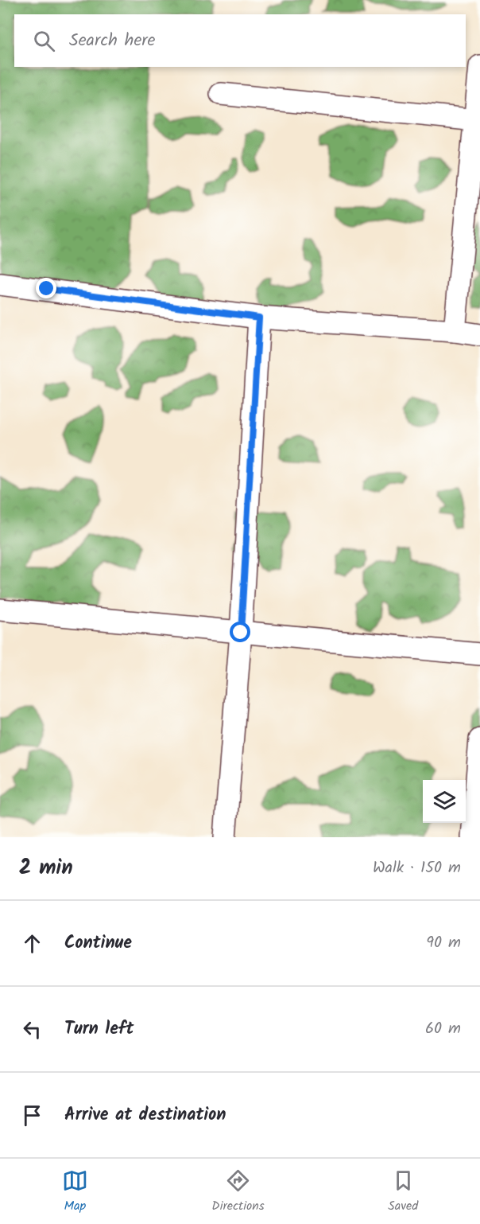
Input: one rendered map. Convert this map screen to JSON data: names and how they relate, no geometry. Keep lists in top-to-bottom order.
{
  "page": {
    "search": "Search here",
    "heading": ["2 min", "Walk · 150 m"],
    "list": [
      ["Continue", "90 m"],
      ["Turn left", "60 m"],
      "Arrive at destination"
    ],
    "nav": ["Map", "Directions", "Saved"]
  }
}
